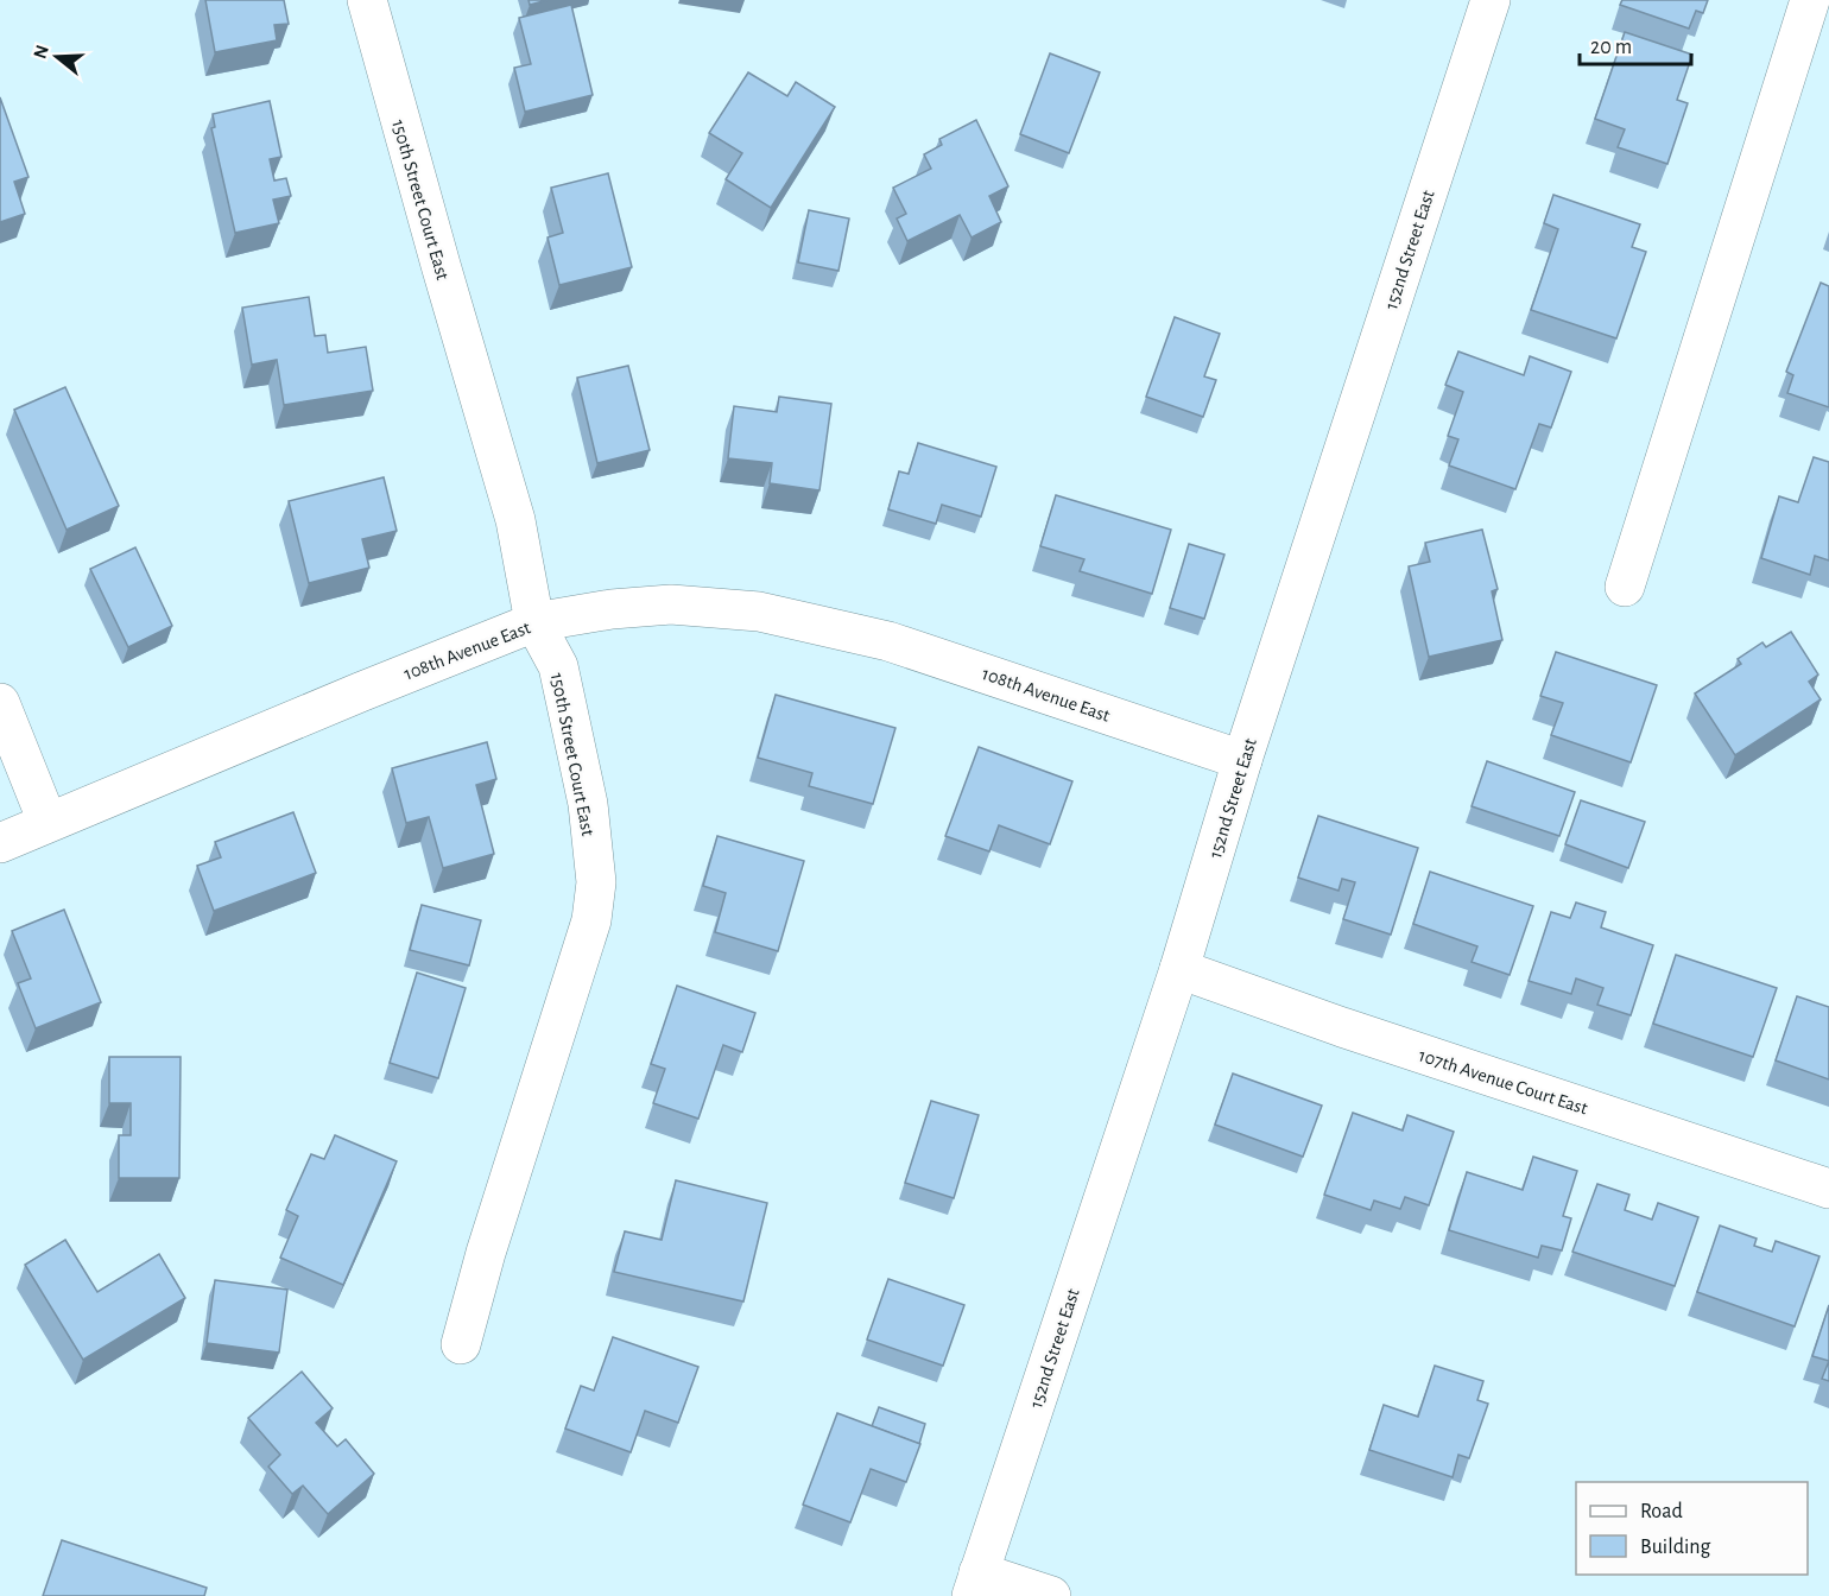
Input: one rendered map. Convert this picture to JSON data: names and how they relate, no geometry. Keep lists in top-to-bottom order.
{
  "streets": {
    "street": [
      "150th Street Court East",
      "152nd Street East",
      "108th Avenue East",
      "107th Avenue Court East"
    ]
  },
  "crossings": [
    ["150th Street Court East", "108th Avenue East"],
    ["152nd Street East", "108th Avenue East"],
    ["152nd Street East", "107th Avenue Court East"]
  ],
  "legend": ["Road", "Building"],
  "scale_bar": "20 m",
  "north": "left"
}
